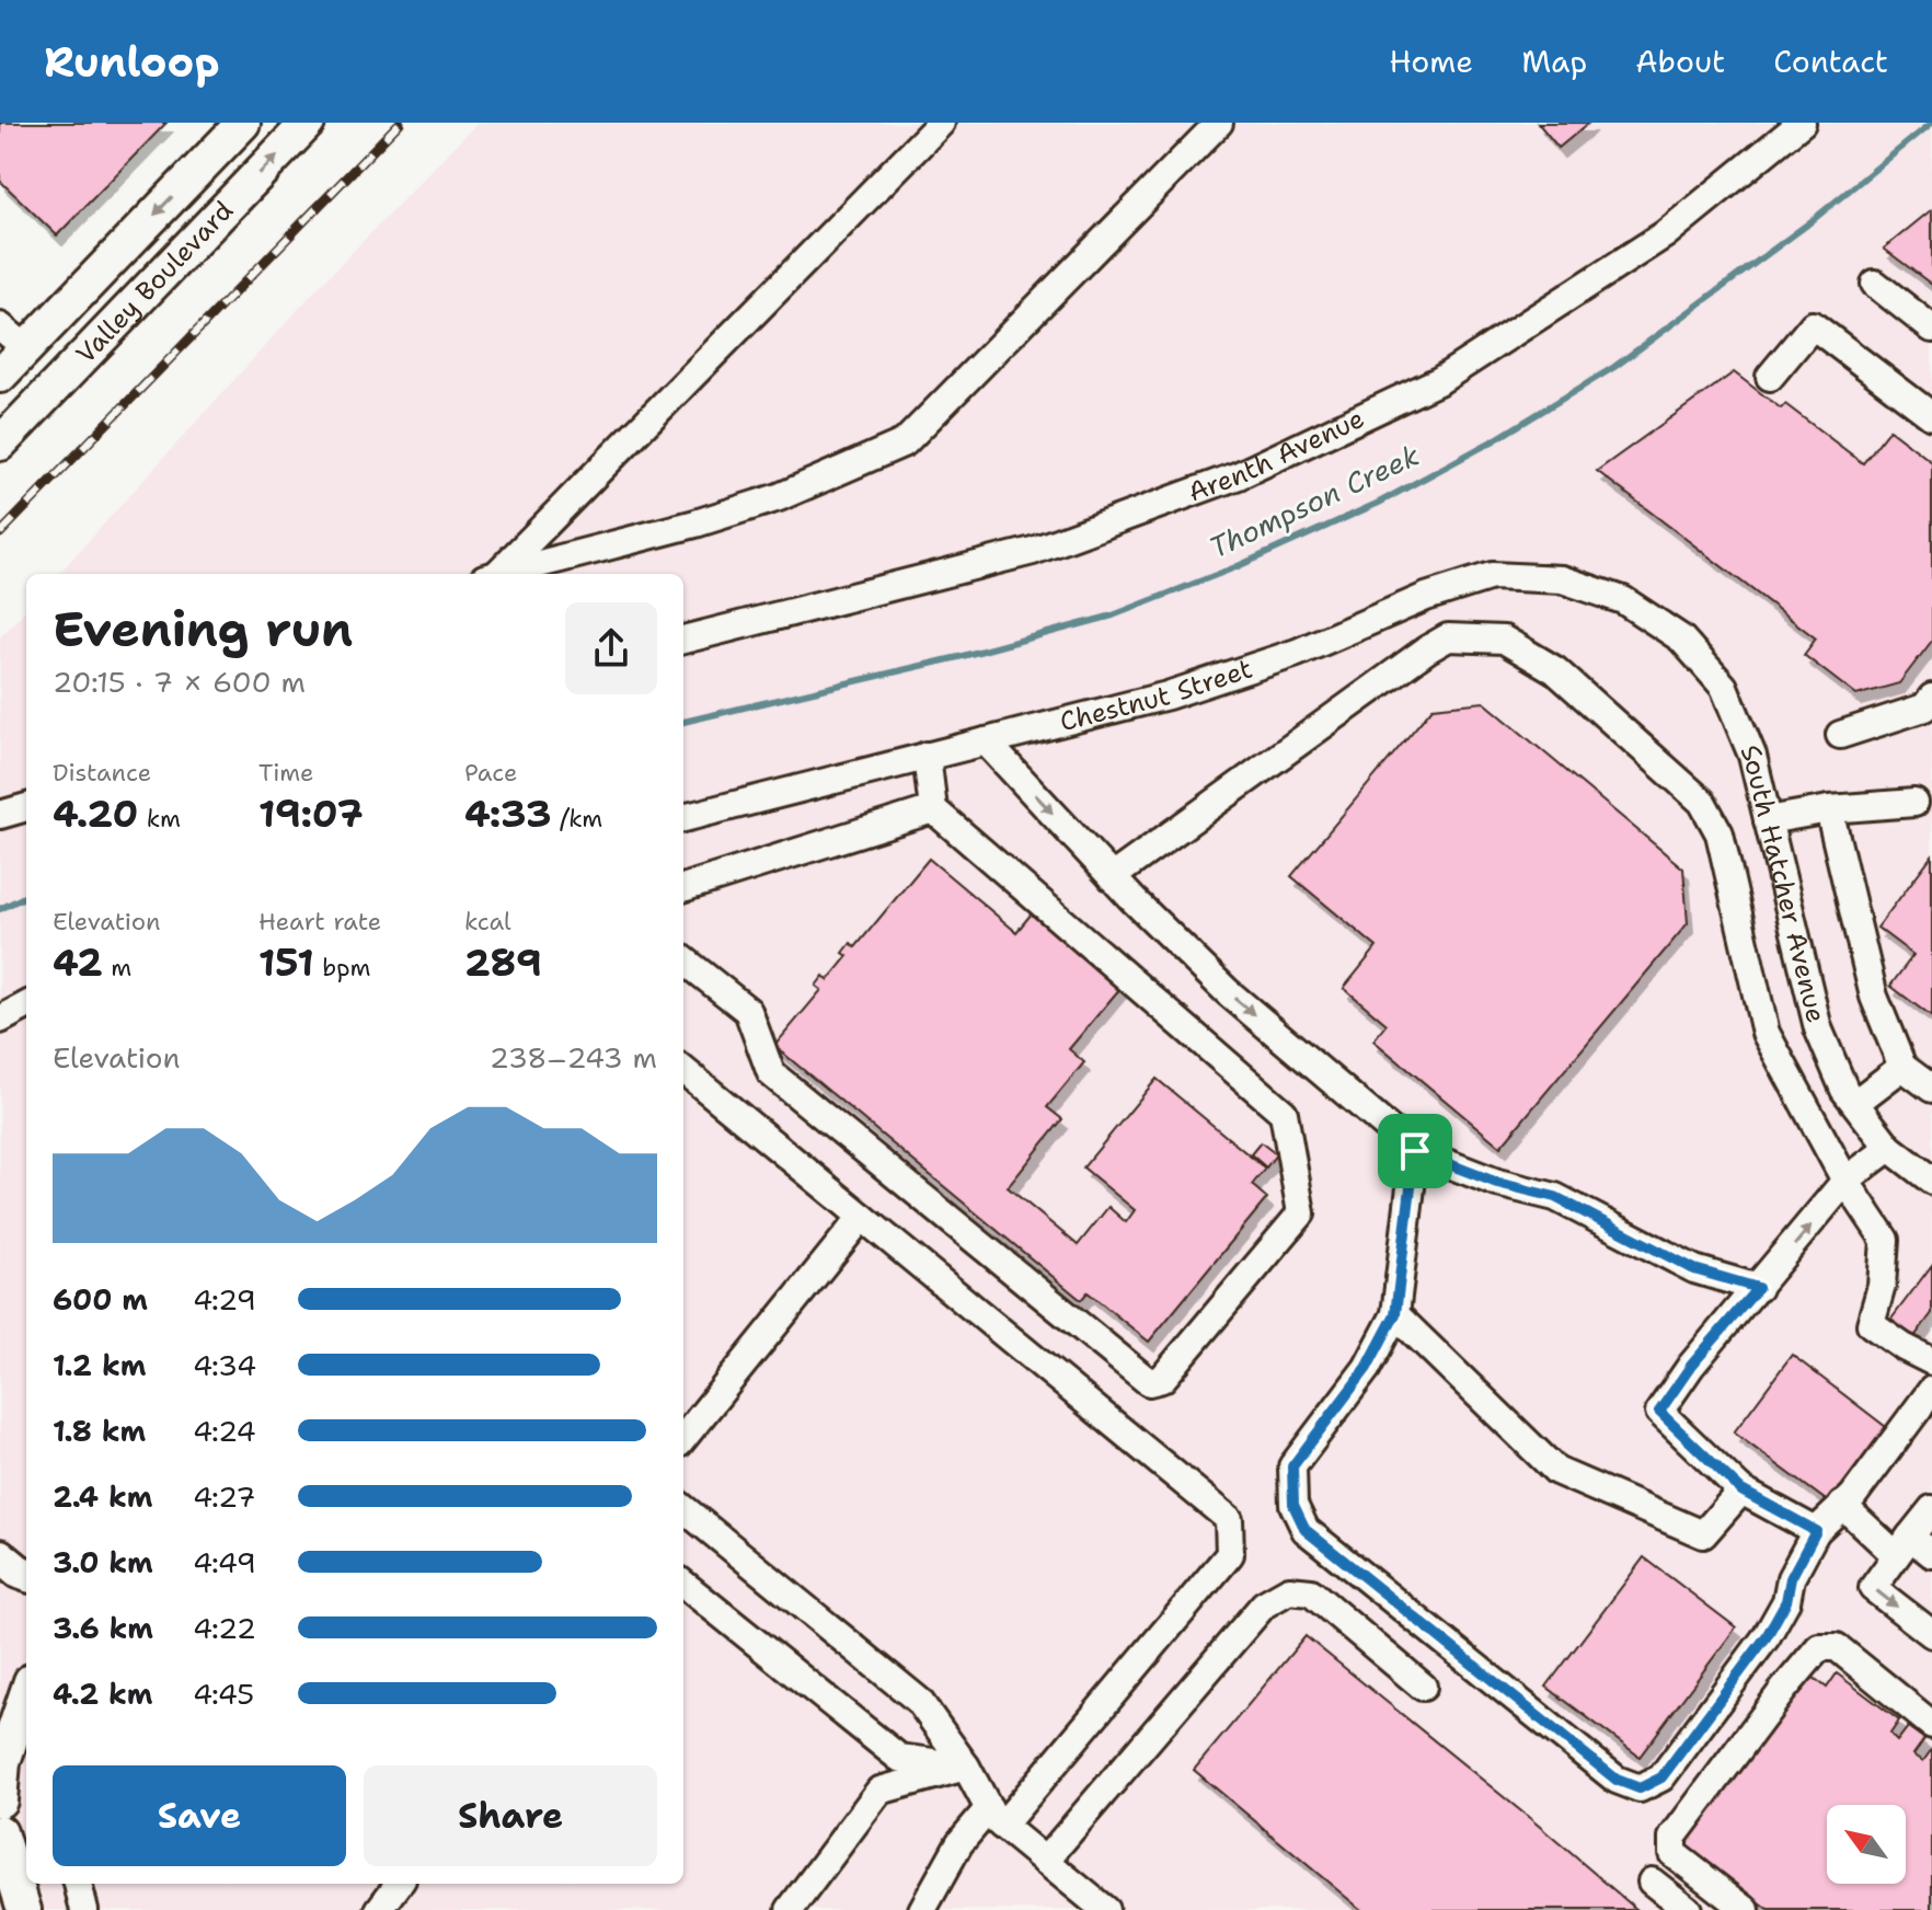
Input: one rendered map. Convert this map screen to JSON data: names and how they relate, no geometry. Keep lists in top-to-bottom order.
{
  "streets": {
    "main road": ["Valley Boulevard"],
    "street": ["Arenth Avenue", "Chestnut Street", "South Hatcher Avenue"]
  },
  "crossings": [
    ["Chestnut Street", "South Hatcher Avenue"]
  ],
  "water": ["Thompson Creek"],
  "north": "top left",
  "page": {
    "header": "Runloop",
    "nav": [
      "Home",
      "Map",
      "About",
      "Contact"
    ],
    "heading": ["Evening run", "20:15 · 7 × 600 m"],
    "stats": [
      ["Distance", "4.20 km"],
      ["Time", "19:07"],
      ["Pace", "4:33 /km"],
      ["Elevation", "42 m"],
      ["Heart rate", "151 bpm"],
      ["kcal", "289"]
    ],
    "chart": ["Elevation", "238–243 m"],
    "list": [
      {
        "name": "600 m",
        "note": "4:29"
      },
      {
        "name": "1.2 km",
        "note": "4:34"
      },
      {
        "name": "1.8 km",
        "note": "4:24"
      },
      {
        "name": "2.4 km",
        "note": "4:27"
      },
      {
        "name": "3.0 km",
        "note": "4:49"
      },
      {
        "name": "3.6 km",
        "note": "4:22"
      },
      {
        "name": "4.2 km",
        "note": "4:45"
      }
    ],
    "buttons": ["Save", "Share"]
  }
}
